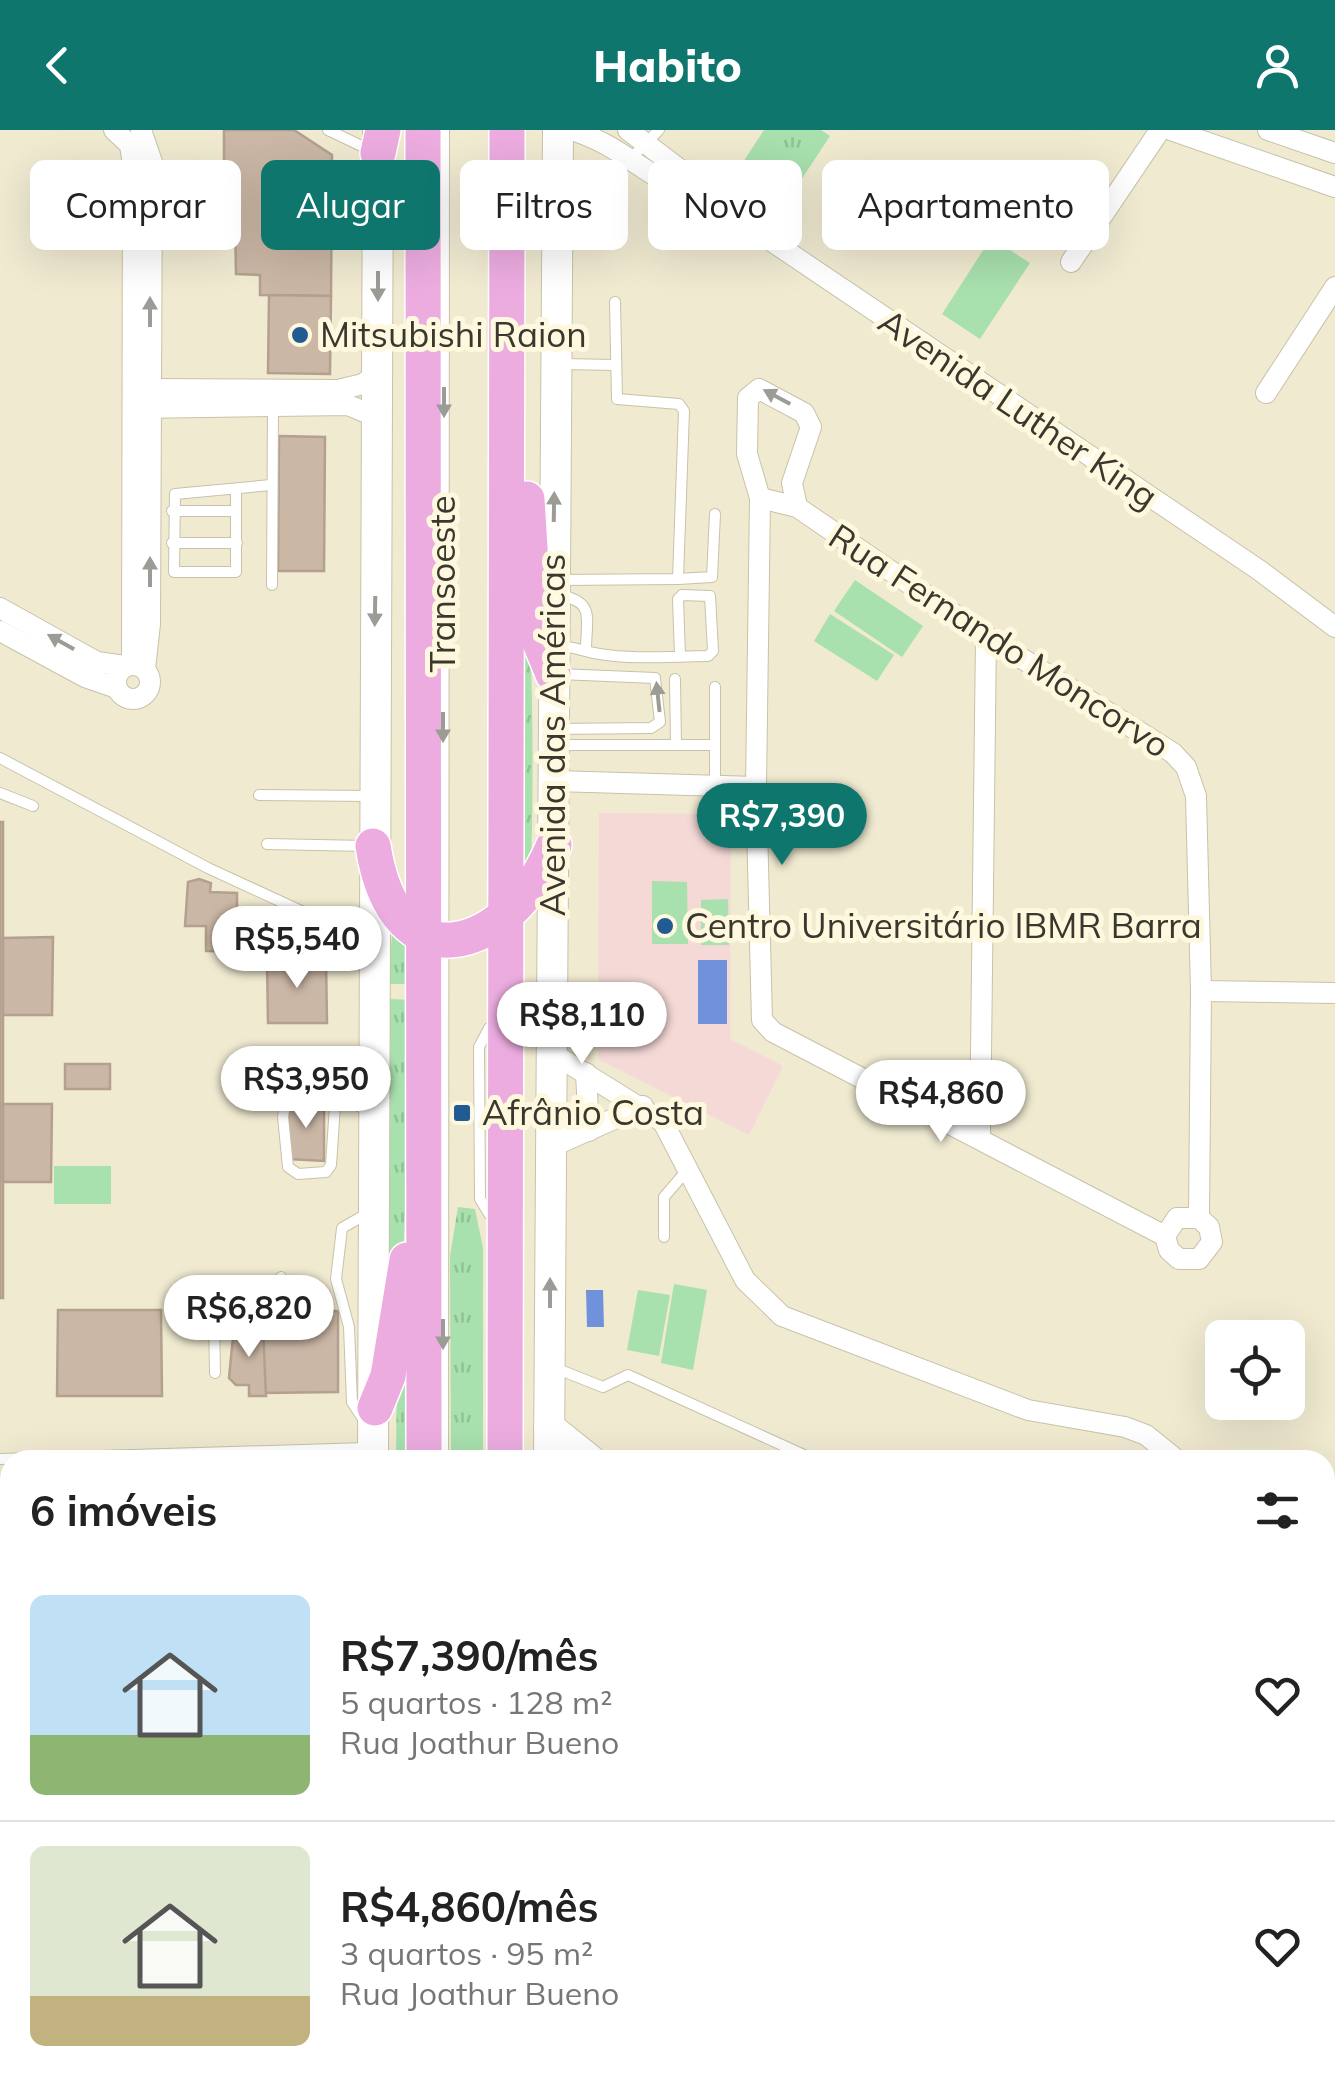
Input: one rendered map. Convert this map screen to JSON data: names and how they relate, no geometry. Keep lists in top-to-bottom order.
{
  "streets": {
    "highway": ["Avenida das Américas"],
    "street": ["Avenida Luther King", "Rua Fernando Moncorvo"],
    "lane": ["Transoeste"]
  },
  "one_way": ["Transoeste"],
  "places": {
    "other": ["Mitsubishi Raion", "Centro Universitário IBMR Barra"],
    "transit": ["Afrânio Costa"]
  },
  "page": {
    "header": "Habito",
    "chip": [
      "Comprar",
      "Alugar",
      "Filtros",
      "Novo",
      "Apartamento"
    ],
    "price": [
      "R$7,390",
      "R$5,540",
      "R$8,110",
      "R$3,950",
      "R$4,860",
      "R$6,820"
    ],
    "heading": "6 imóveis",
    "list": [
      {
        "name": "R$7,390/mês",
        "note": "5 quartos · 128 m² · Rua Joathur Bueno"
      },
      {
        "name": "R$4,860/mês",
        "note": "3 quartos · 95 m² · Rua Joathur Bueno"
      }
    ]
  }
}
